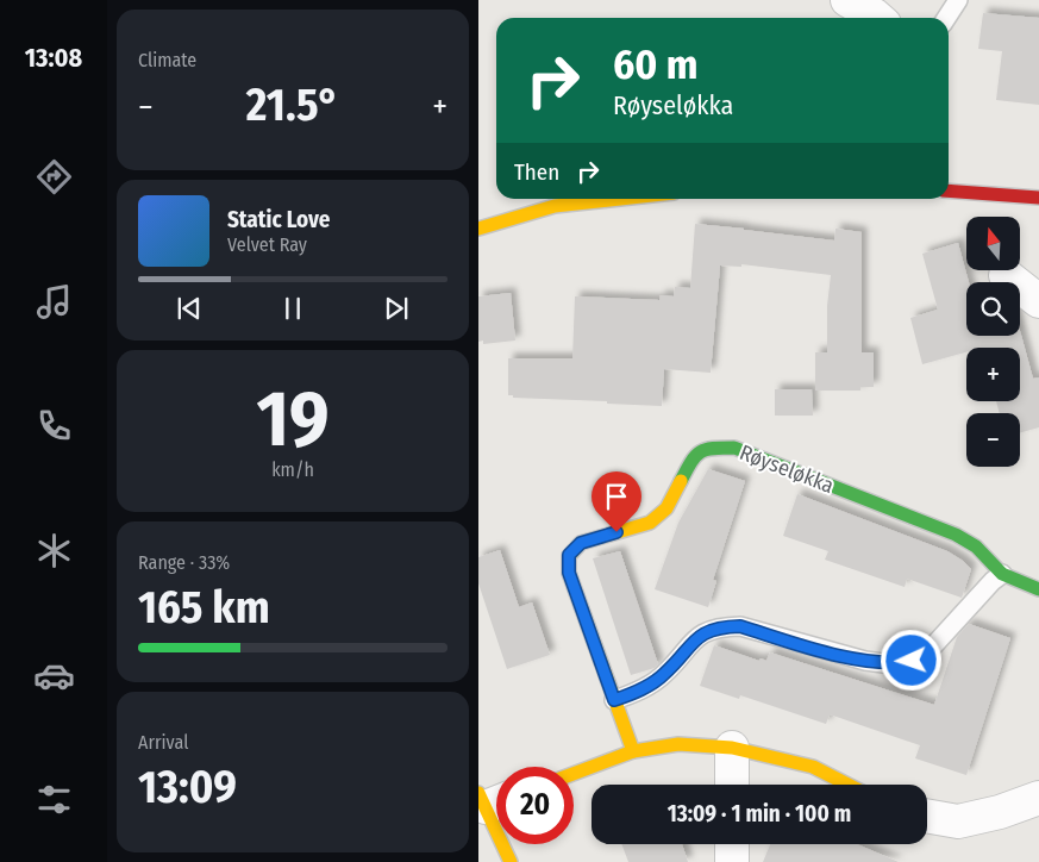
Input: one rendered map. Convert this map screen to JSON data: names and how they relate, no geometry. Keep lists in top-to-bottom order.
{
  "streets": {
    "street": ["Røyseløkka"]
  },
  "north": "top",
  "page": {
    "tabs": "13:08",
    "tile": [
      "Climate",
      ["19", "km/h"],
      ["Range · 33%", "165 km"],
      ["Arrival", "13:09"]
    ],
    "turn": ["60 m", "Røyseløkka"],
    "heat": ["−", "21.5°", "+"],
    "then": "Then",
    "song": ["Static Love", "Velvet Ray"],
    "map_buttons": ["+", "−"],
    "limit": "20",
    "trip": "13:09 · 1 min · 100 m"
  }
}
